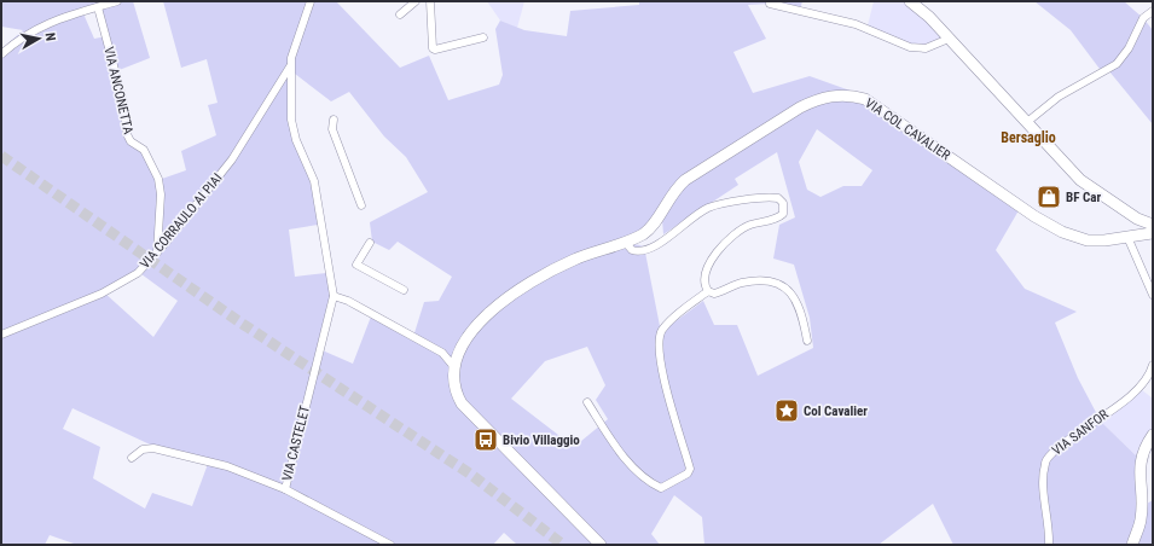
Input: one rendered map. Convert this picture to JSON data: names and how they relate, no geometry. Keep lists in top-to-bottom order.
{
  "streets": {
    "main road": ["VIA COL CAVALIER"],
    "street": [
      "VIA ANCONETTA",
      "VIA CORRAULO AI PIAI",
      "VIA SANFOR",
      "VIA CASTELET"
    ]
  },
  "crossings": [
    ["VIA ANCONETTA", "VIA CORRAULO AI PIAI"],
    ["VIA CORRAULO AI PIAI", "VIA CASTELET"]
  ],
  "districts": ["Bersaglio"],
  "places": {
    "shop": ["BF Car"],
    "place": ["Col Cavalier"],
    "bus stop": ["Bivio Villaggio"]
  },
  "north": "right"
}
